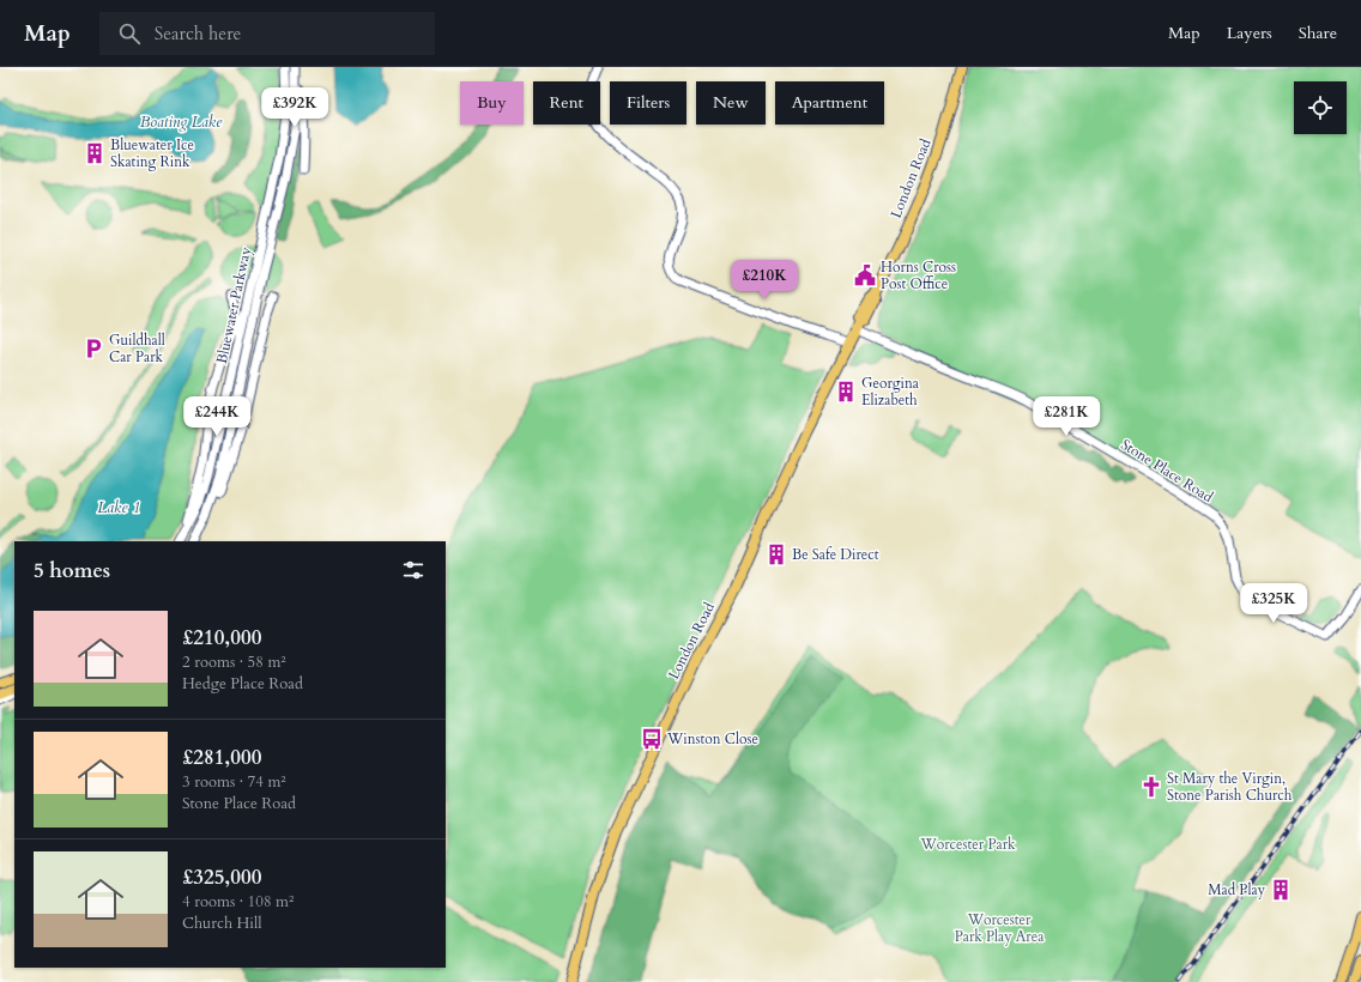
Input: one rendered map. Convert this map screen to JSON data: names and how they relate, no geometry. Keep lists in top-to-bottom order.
{
  "streets": {
    "main road": ["London Road"],
    "street": ["Bluewater Parkway", "Stone Place Road"]
  },
  "crossings": [
    ["London Road", "Stone Place Road"]
  ],
  "water": ["Boating Lake", "Lake 1"],
  "parks": ["Worcester Park", "Worcester Park Play Area"],
  "places": {
    "building": [
      "Bluewater Ice Skating Rink",
      "Georgina Elizabeth",
      "Be Safe Direct",
      "Mad Play"
    ],
    "public building": ["Horns Cross Post Office"],
    "parking": ["Guildhall Car Park"],
    "bus stop": ["Winston Close"],
    "church": ["St Mary the Virgin, Stone Parish Church"]
  },
  "page": {
    "header": "Map",
    "search": "Search here",
    "nav": ["Map", "Layers", "Share"],
    "chip": [
      "Buy",
      "Rent",
      "Filters",
      "New",
      "Apartment"
    ],
    "price": [
      "£392K",
      "£210K",
      "£244K",
      "£281K",
      "£325K"
    ],
    "heading": "5 homes",
    "list": [
      {
        "name": "£210,000",
        "note": "2 rooms · 58 m² · Hedge Place Road"
      },
      {
        "name": "£281,000",
        "note": "3 rooms · 74 m² · Stone Place Road"
      },
      {
        "name": "£325,000",
        "note": "4 rooms · 108 m² · Church Hill"
      }
    ]
  }
}
